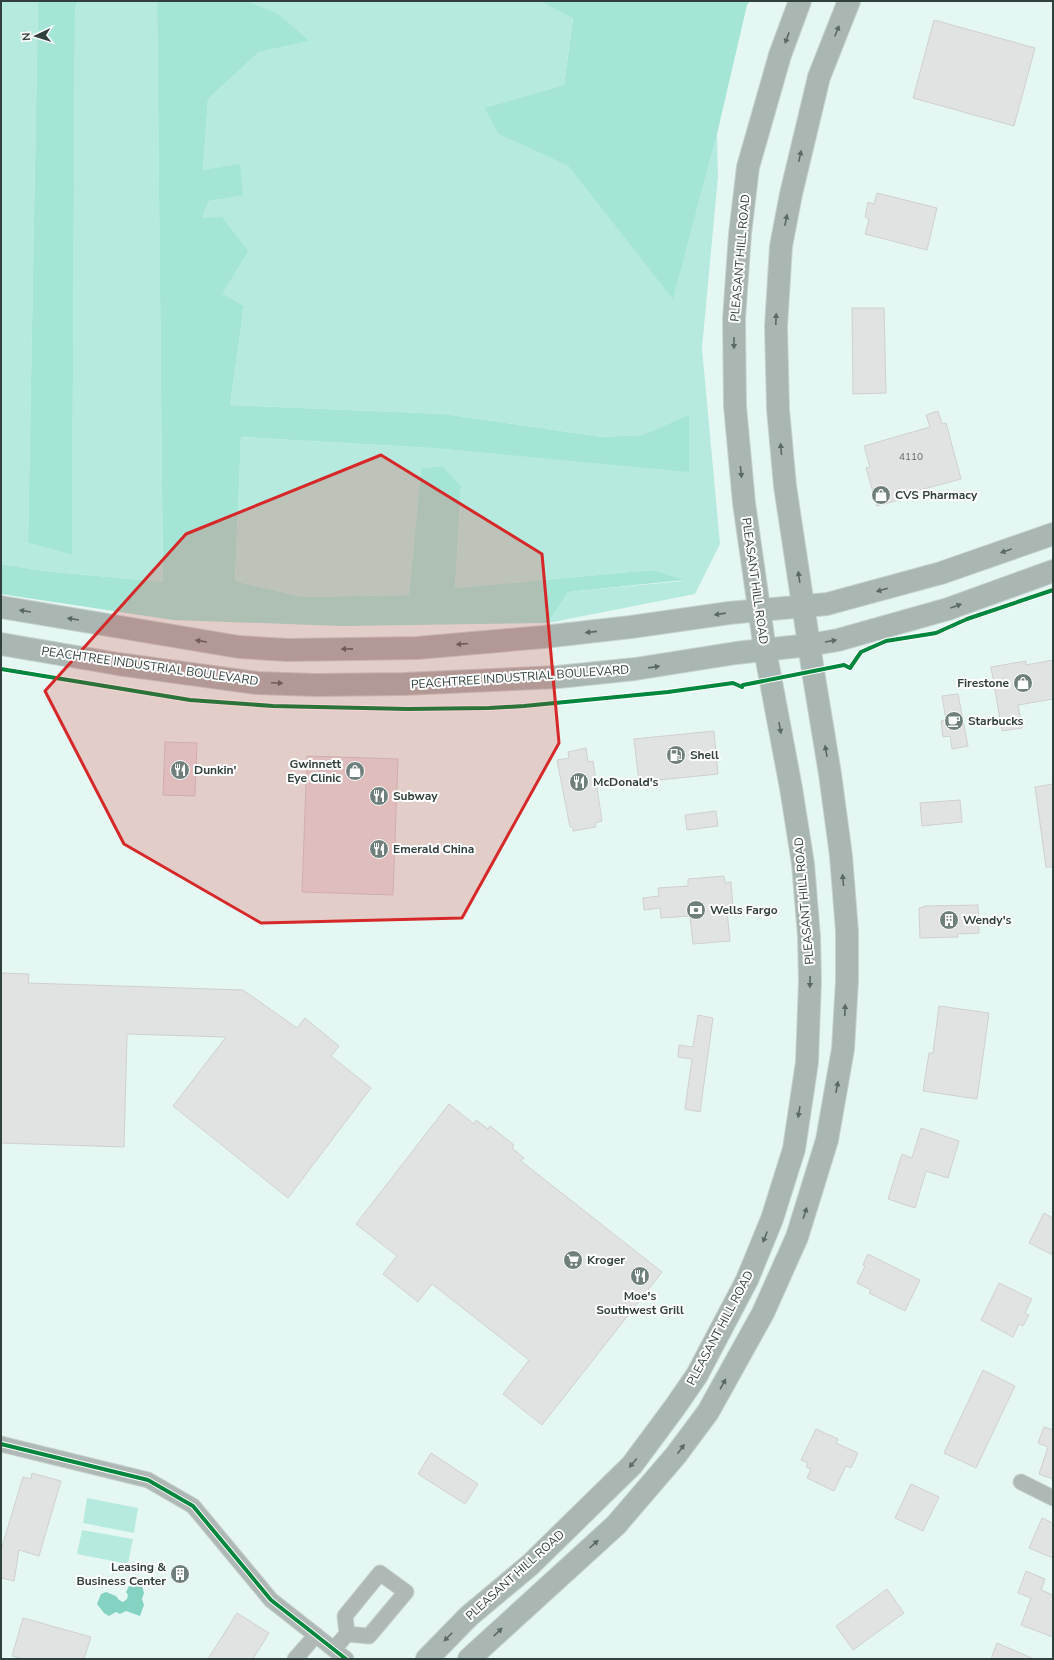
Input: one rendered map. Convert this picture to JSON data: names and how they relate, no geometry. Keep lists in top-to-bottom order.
{
  "streets": {
    "highway": ["PLEASANT HILL ROAD", "PEACHTREE INDUSTRIAL BOULEVARD"]
  },
  "crossings": [
    ["PLEASANT HILL ROAD", "PEACHTREE INDUSTRIAL BOULEVARD"]
  ],
  "places": {
    "shop": ["CVS Pharmacy", "Firestone", "Gwinnett Eye Clinic"],
    "cafe": ["Starbucks"],
    "fuel station": ["Shell"],
    "restaurant": [
      "Dunkin'",
      "McDonald's",
      "Subway",
      "Emerald China",
      "Moe's Southwest Grill"
    ],
    "bank": ["Wells Fargo"],
    "building": ["Wendy's", "Leasing & Business Center"],
    "supermarket": ["Kroger"]
  },
  "house_numbers": ["4110"],
  "north": "left"
}
